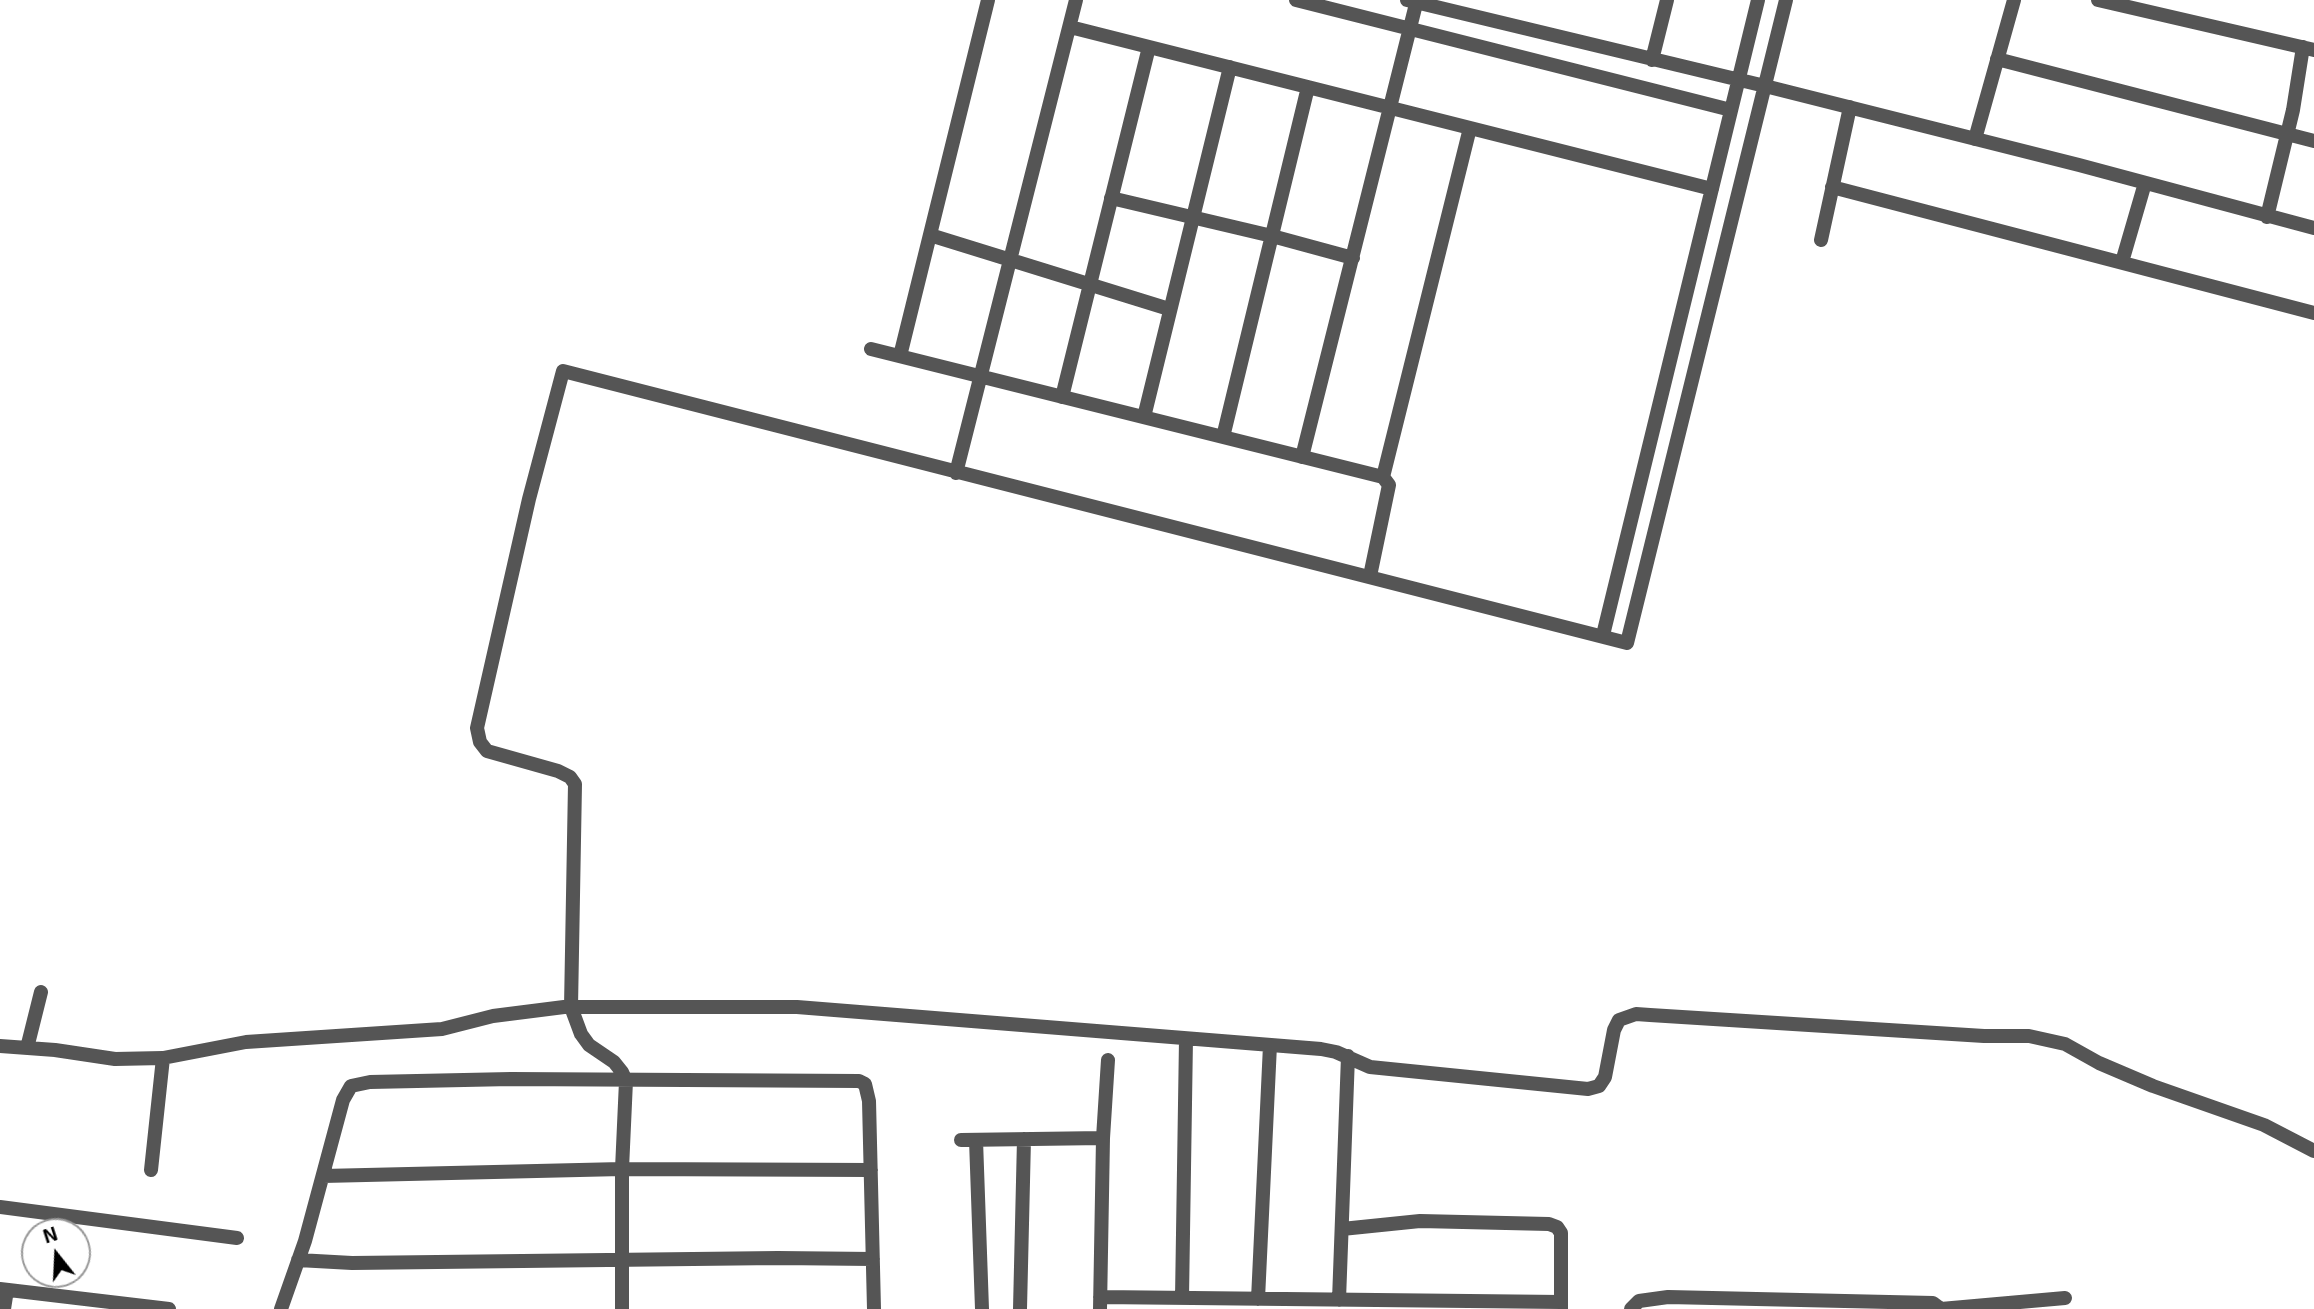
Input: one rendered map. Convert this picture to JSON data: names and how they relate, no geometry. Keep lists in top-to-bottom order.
{
  "north": "top"
}
